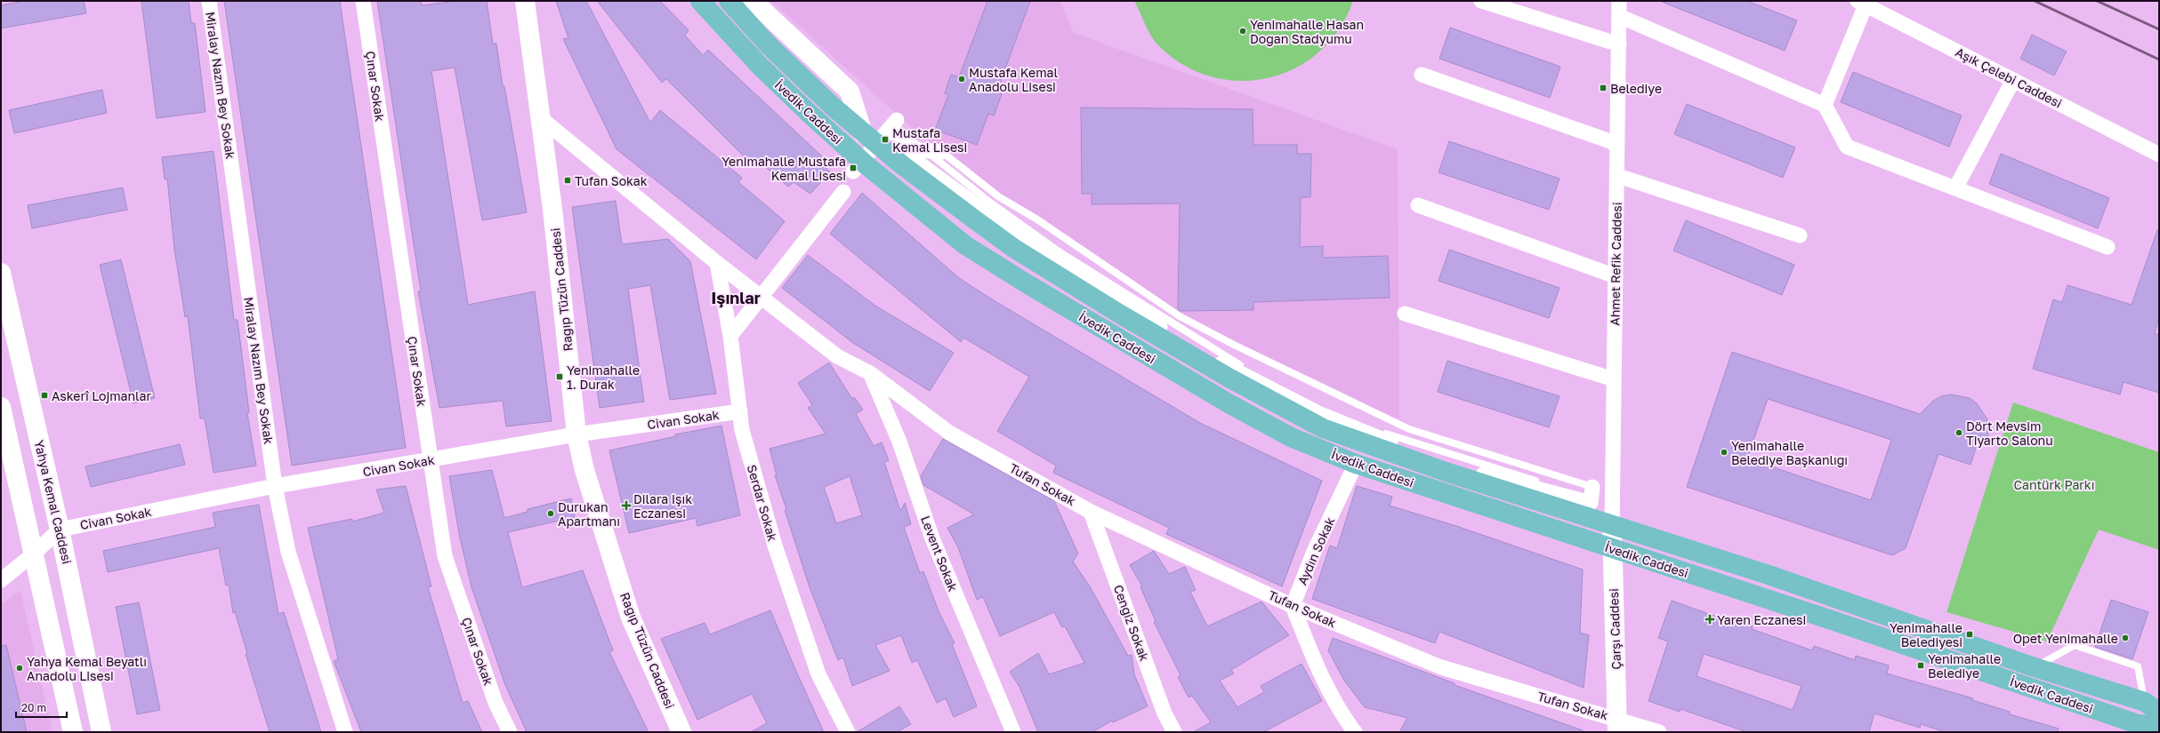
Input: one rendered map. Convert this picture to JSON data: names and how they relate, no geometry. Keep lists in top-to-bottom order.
{
  "streets": {
    "main road": ["İvedik Caddesi"],
    "street": [
      "Aşık Çelebi Caddesi",
      "Miralay Nazım Bey Sokak",
      "Çınar Sokak",
      "Ahmet Refik Caddesi",
      "Ragıp Tüzün Caddesi",
      "Civan Sokak",
      "Tufan Sokak",
      "Yahya Kemal Caddesi",
      "Serdar Sokak",
      "Aydın Sokak",
      "Levent Sokak",
      "Cengiz Sokak",
      "Çarşı Caddesi"
    ]
  },
  "crossings": [
    ["Miralay Nazım Bey Sokak", "Civan Sokak"],
    ["Çınar Sokak", "Civan Sokak"],
    ["İvedik Caddesi", "Ahmet Refik Caddesi"],
    ["İvedik Caddesi", "Aydın Sokak"],
    ["İvedik Caddesi", "Çarşı Caddesi"],
    ["Ahmet Refik Caddesi", "Çarşı Caddesi"],
    ["Ragıp Tüzün Caddesi", "Civan Sokak"],
    ["Ragıp Tüzün Caddesi", "Tufan Sokak"],
    ["Civan Sokak", "Yahya Kemal Caddesi"],
    ["Civan Sokak", "Serdar Sokak"],
    ["Tufan Sokak", "Serdar Sokak"],
    ["Tufan Sokak", "Aydın Sokak"],
    ["Tufan Sokak", "Levent Sokak"],
    ["Tufan Sokak", "Cengiz Sokak"],
    ["Tufan Sokak", "Çarşı Caddesi"]
  ],
  "districts": ["Işınlar"],
  "parks": ["Cantürk Parkı"],
  "places": {
    "other": [
      "Yenimahalle Hasan Doğan Stadyumu",
      "Mustafa Kemal Anadolu Lisesi",
      "Dört Mevsim Tiyarto Salonu",
      "Yenimahalle Belediye Başkanlığı",
      "Durukan Apartmanı",
      "Opet Yenimahalle",
      "Yahya Kemal Beyatlı Anadolu Lisesi"
    ],
    "transit": [
      "Belediye",
      "Mustafa Kemal Lisesi",
      "Yenimahalle Mustafa Kemal Lisesi",
      "Tufan Sokak",
      "Yenimahalle 1. Durak",
      "Askerî Lojmanlar",
      "Yenimahalle Belediyesi",
      "Yenimahalle Belediye"
    ],
    "health": ["Dilara Işık Eczanesi", "Yaren Eczanesi"]
  },
  "scale_bar": "20 m"
}
